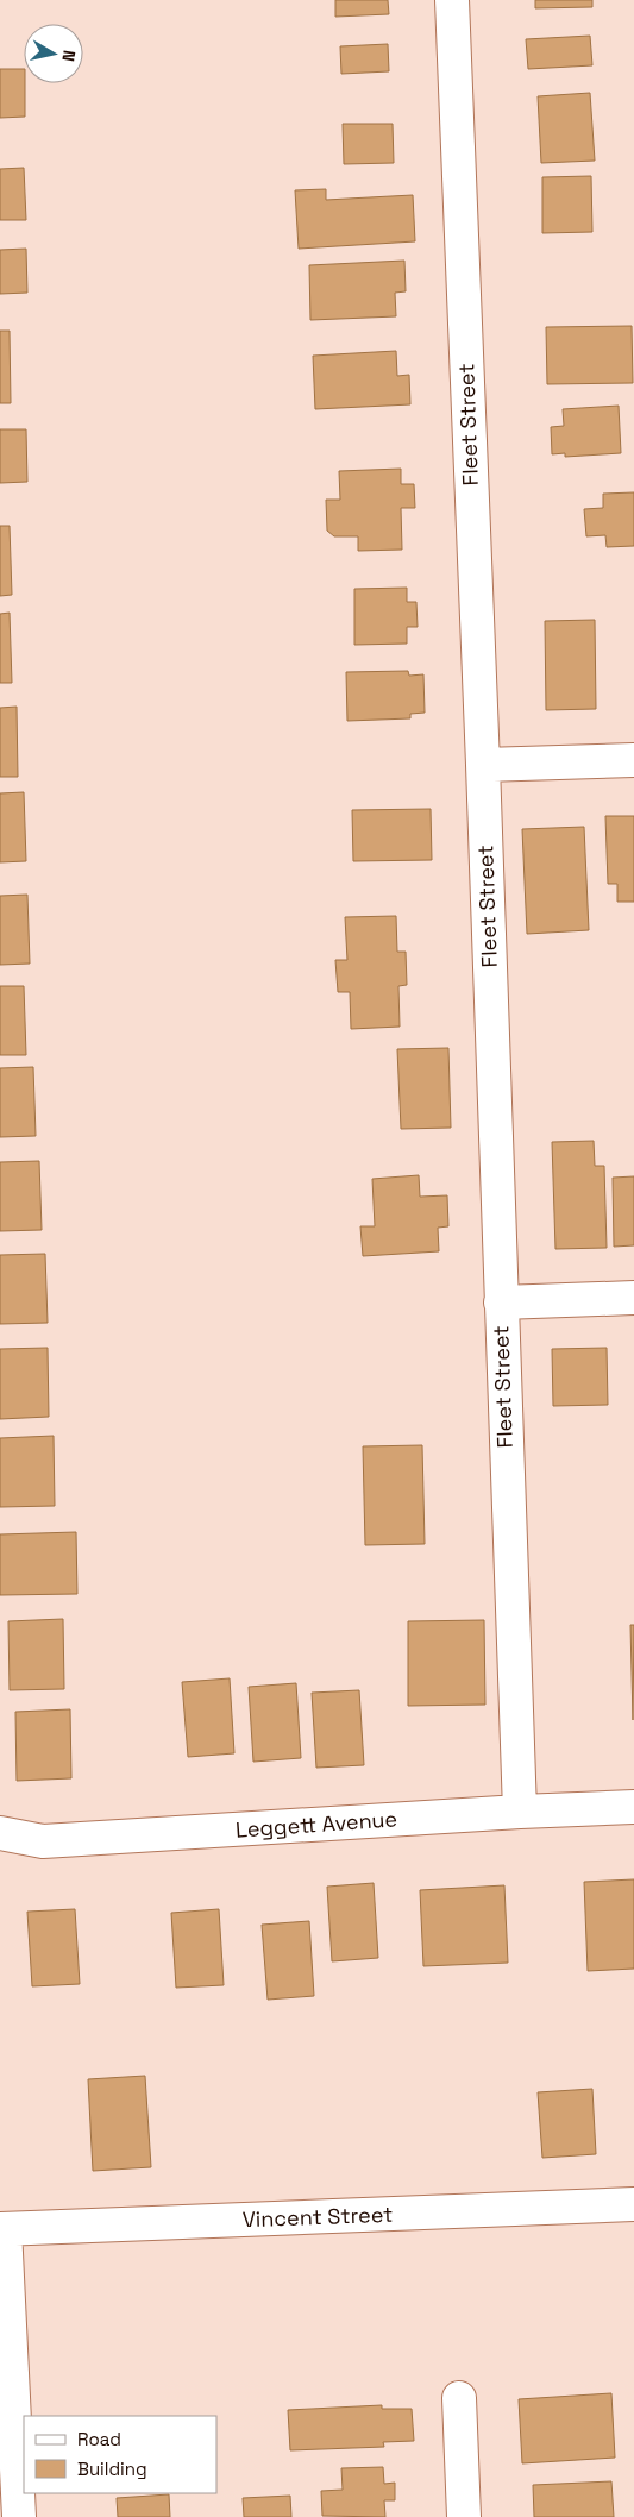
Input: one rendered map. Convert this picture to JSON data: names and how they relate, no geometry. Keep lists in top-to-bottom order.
{
  "streets": {
    "street": ["Fleet Street", "Leggett Avenue", "Vincent Street"]
  },
  "crossings": [
    ["Fleet Street", "Leggett Avenue"]
  ],
  "legend": ["Road", "Building"],
  "north": "right"
}
